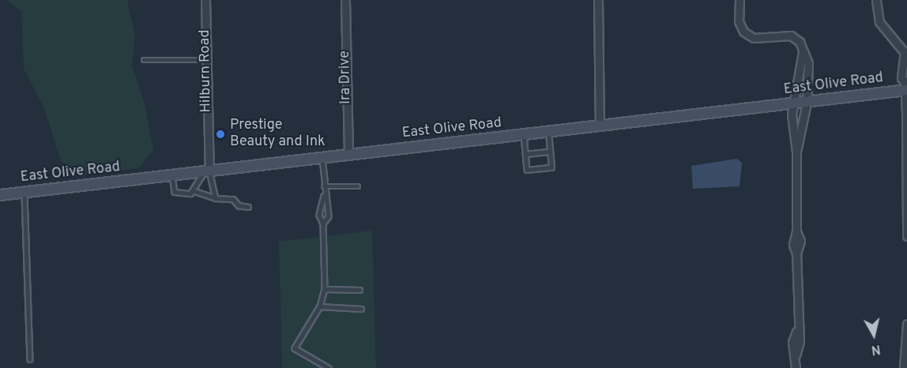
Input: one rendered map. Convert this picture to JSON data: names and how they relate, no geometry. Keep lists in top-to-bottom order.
{
  "streets": {
    "street": ["Hilburn Road", "Ira Drive", "East Olive Road"]
  },
  "crossings": [
    ["Hilburn Road", "East Olive Road"],
    ["Ira Drive", "East Olive Road"]
  ],
  "places": ["Prestige Beauty and Ink"],
  "north": "bottom"
}
